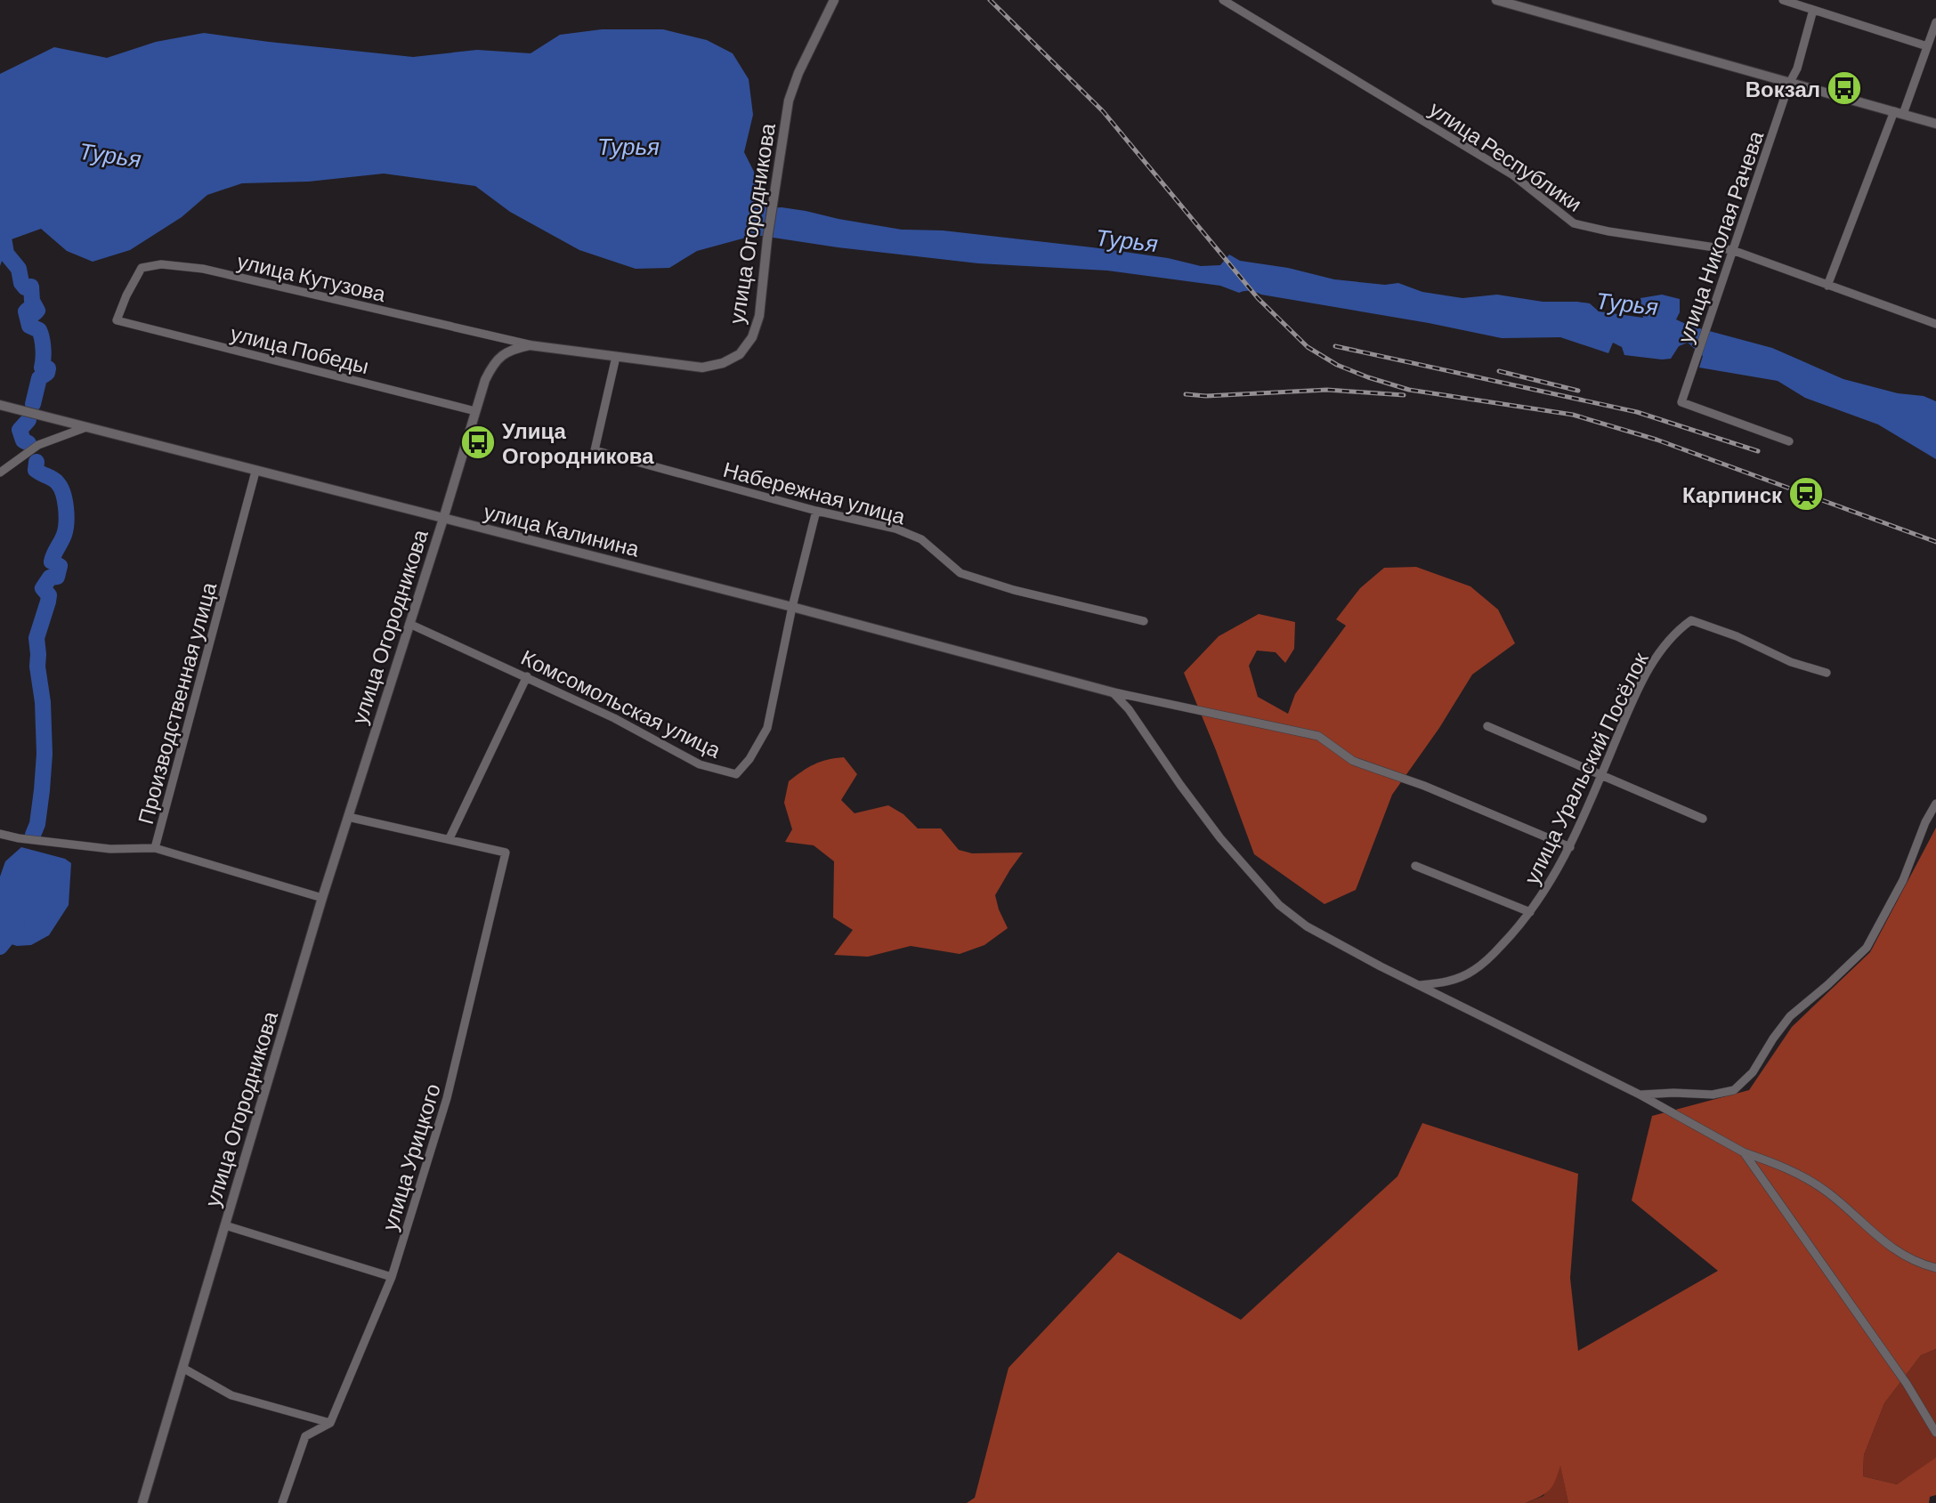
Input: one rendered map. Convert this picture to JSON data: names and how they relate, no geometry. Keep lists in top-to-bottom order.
{
  "streets": {
    "street": [
      "улица Республики",
      "улица Огородникова",
      "улица Николая Рачева",
      "улица Кутузова",
      "улица Победы",
      "Набережная улица",
      "улица Калинина",
      "Производственная улица",
      "Комсомольская улица",
      "улица Уральский Посёлок",
      "улица Урицкого"
    ]
  },
  "crossings": [
    ["улица Республики", "улица Николая Рачева"],
    ["улица Огородникова", "улица Кутузова"],
    ["улица Огородникова", "улица Победы"],
    ["улица Огородникова", "Набережная улица"],
    ["улица Огородникова", "улица Калинина"],
    ["улица Огородникова", "Производственная улица"],
    ["улица Огородникова", "Комсомольская улица"],
    ["улица Огородникова", "улица Урицкого"],
    ["улица Кутузова", "улица Победы"],
    ["Набережная улица", "Комсомольская улица"],
    ["улица Калинина", "Производственная улица"],
    ["улица Калинина", "Комсомольская улица"]
  ],
  "water": ["Турья"],
  "places": {
    "bus stop": ["Вокзал", "Улица Огородникова"],
    "station": ["Карпинск"]
  }
}
